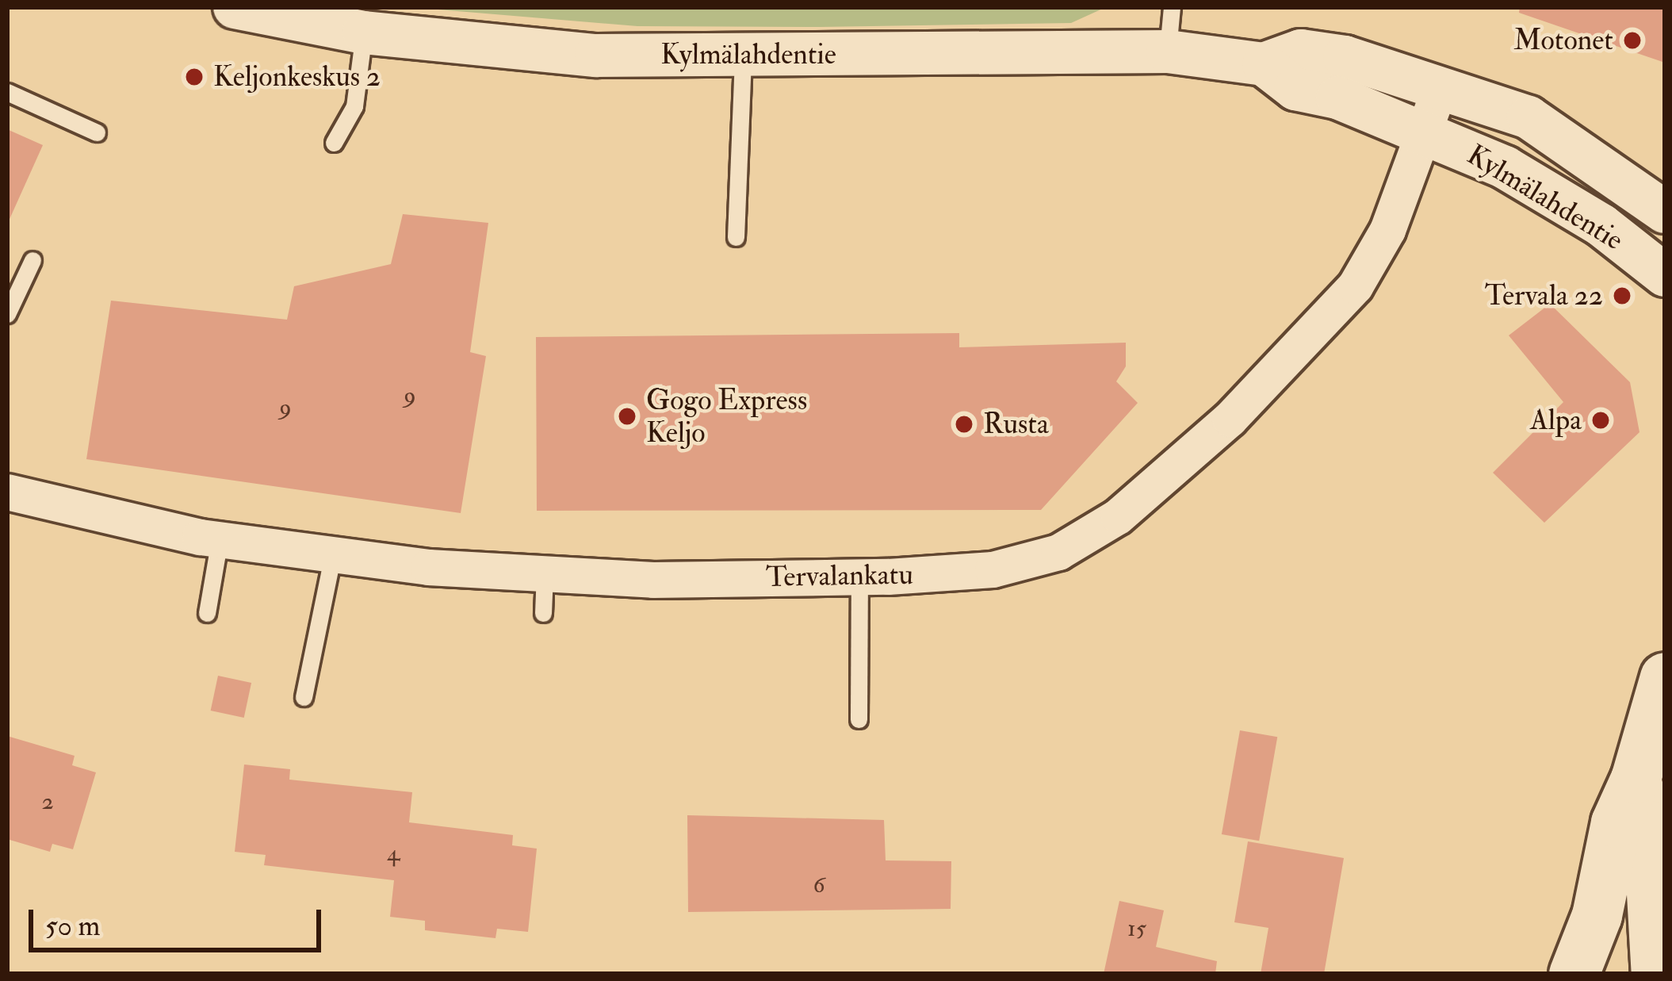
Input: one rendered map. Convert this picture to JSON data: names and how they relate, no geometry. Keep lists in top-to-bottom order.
{
  "streets": {
    "street": ["Kylmälahdentie", "Tervalankatu"]
  },
  "crossings": [
    ["Kylmälahdentie", "Tervalankatu"]
  ],
  "places": [
    "Motonet",
    "Keljonkeskus 2",
    "Tervala 22",
    "Gogo Express Keljo",
    "Alpa",
    "Rusta"
  ],
  "house_numbers": [
    "9",
    "9",
    "2",
    "4",
    "6",
    "15"
  ],
  "scale_bar": "50 m"
}
